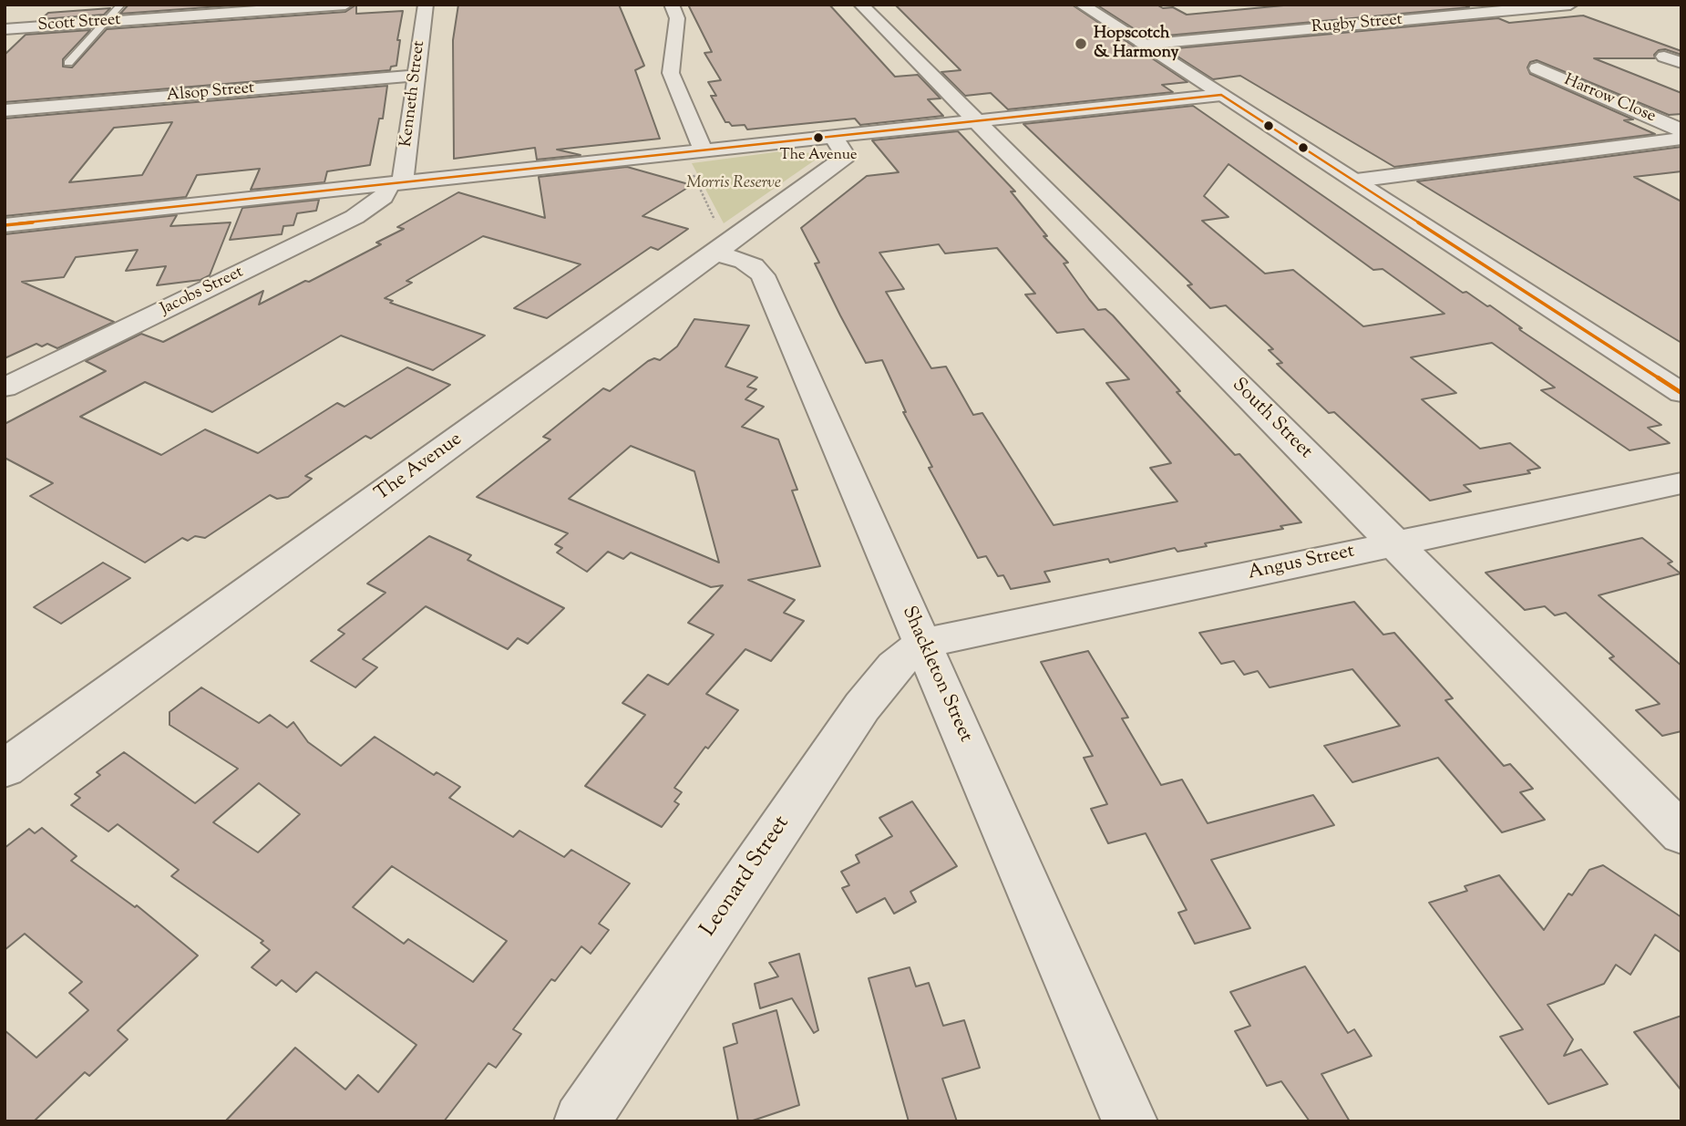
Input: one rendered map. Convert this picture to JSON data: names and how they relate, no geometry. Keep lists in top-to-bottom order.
{
  "streets": {
    "street": [
      "Scott Street",
      "Rugby Street",
      "Alsop Street",
      "Kenneth Street",
      "Harrow Close",
      "Jacobs Street",
      "South Street",
      "The Avenue",
      "Angus Street",
      "Shackleton Street",
      "Leonard Street"
    ]
  },
  "crossings": [
    ["Alsop Street", "Kenneth Street"],
    ["Kenneth Street", "Jacobs Street"],
    ["South Street", "Angus Street"],
    ["The Avenue", "Shackleton Street"],
    ["Angus Street", "Shackleton Street"],
    ["Angus Street", "Leonard Street"],
    ["Shackleton Street", "Leonard Street"]
  ],
  "parks": ["Morris Reserve"],
  "places": ["Hopscotch & Harmony", "The Avenue"]
}
